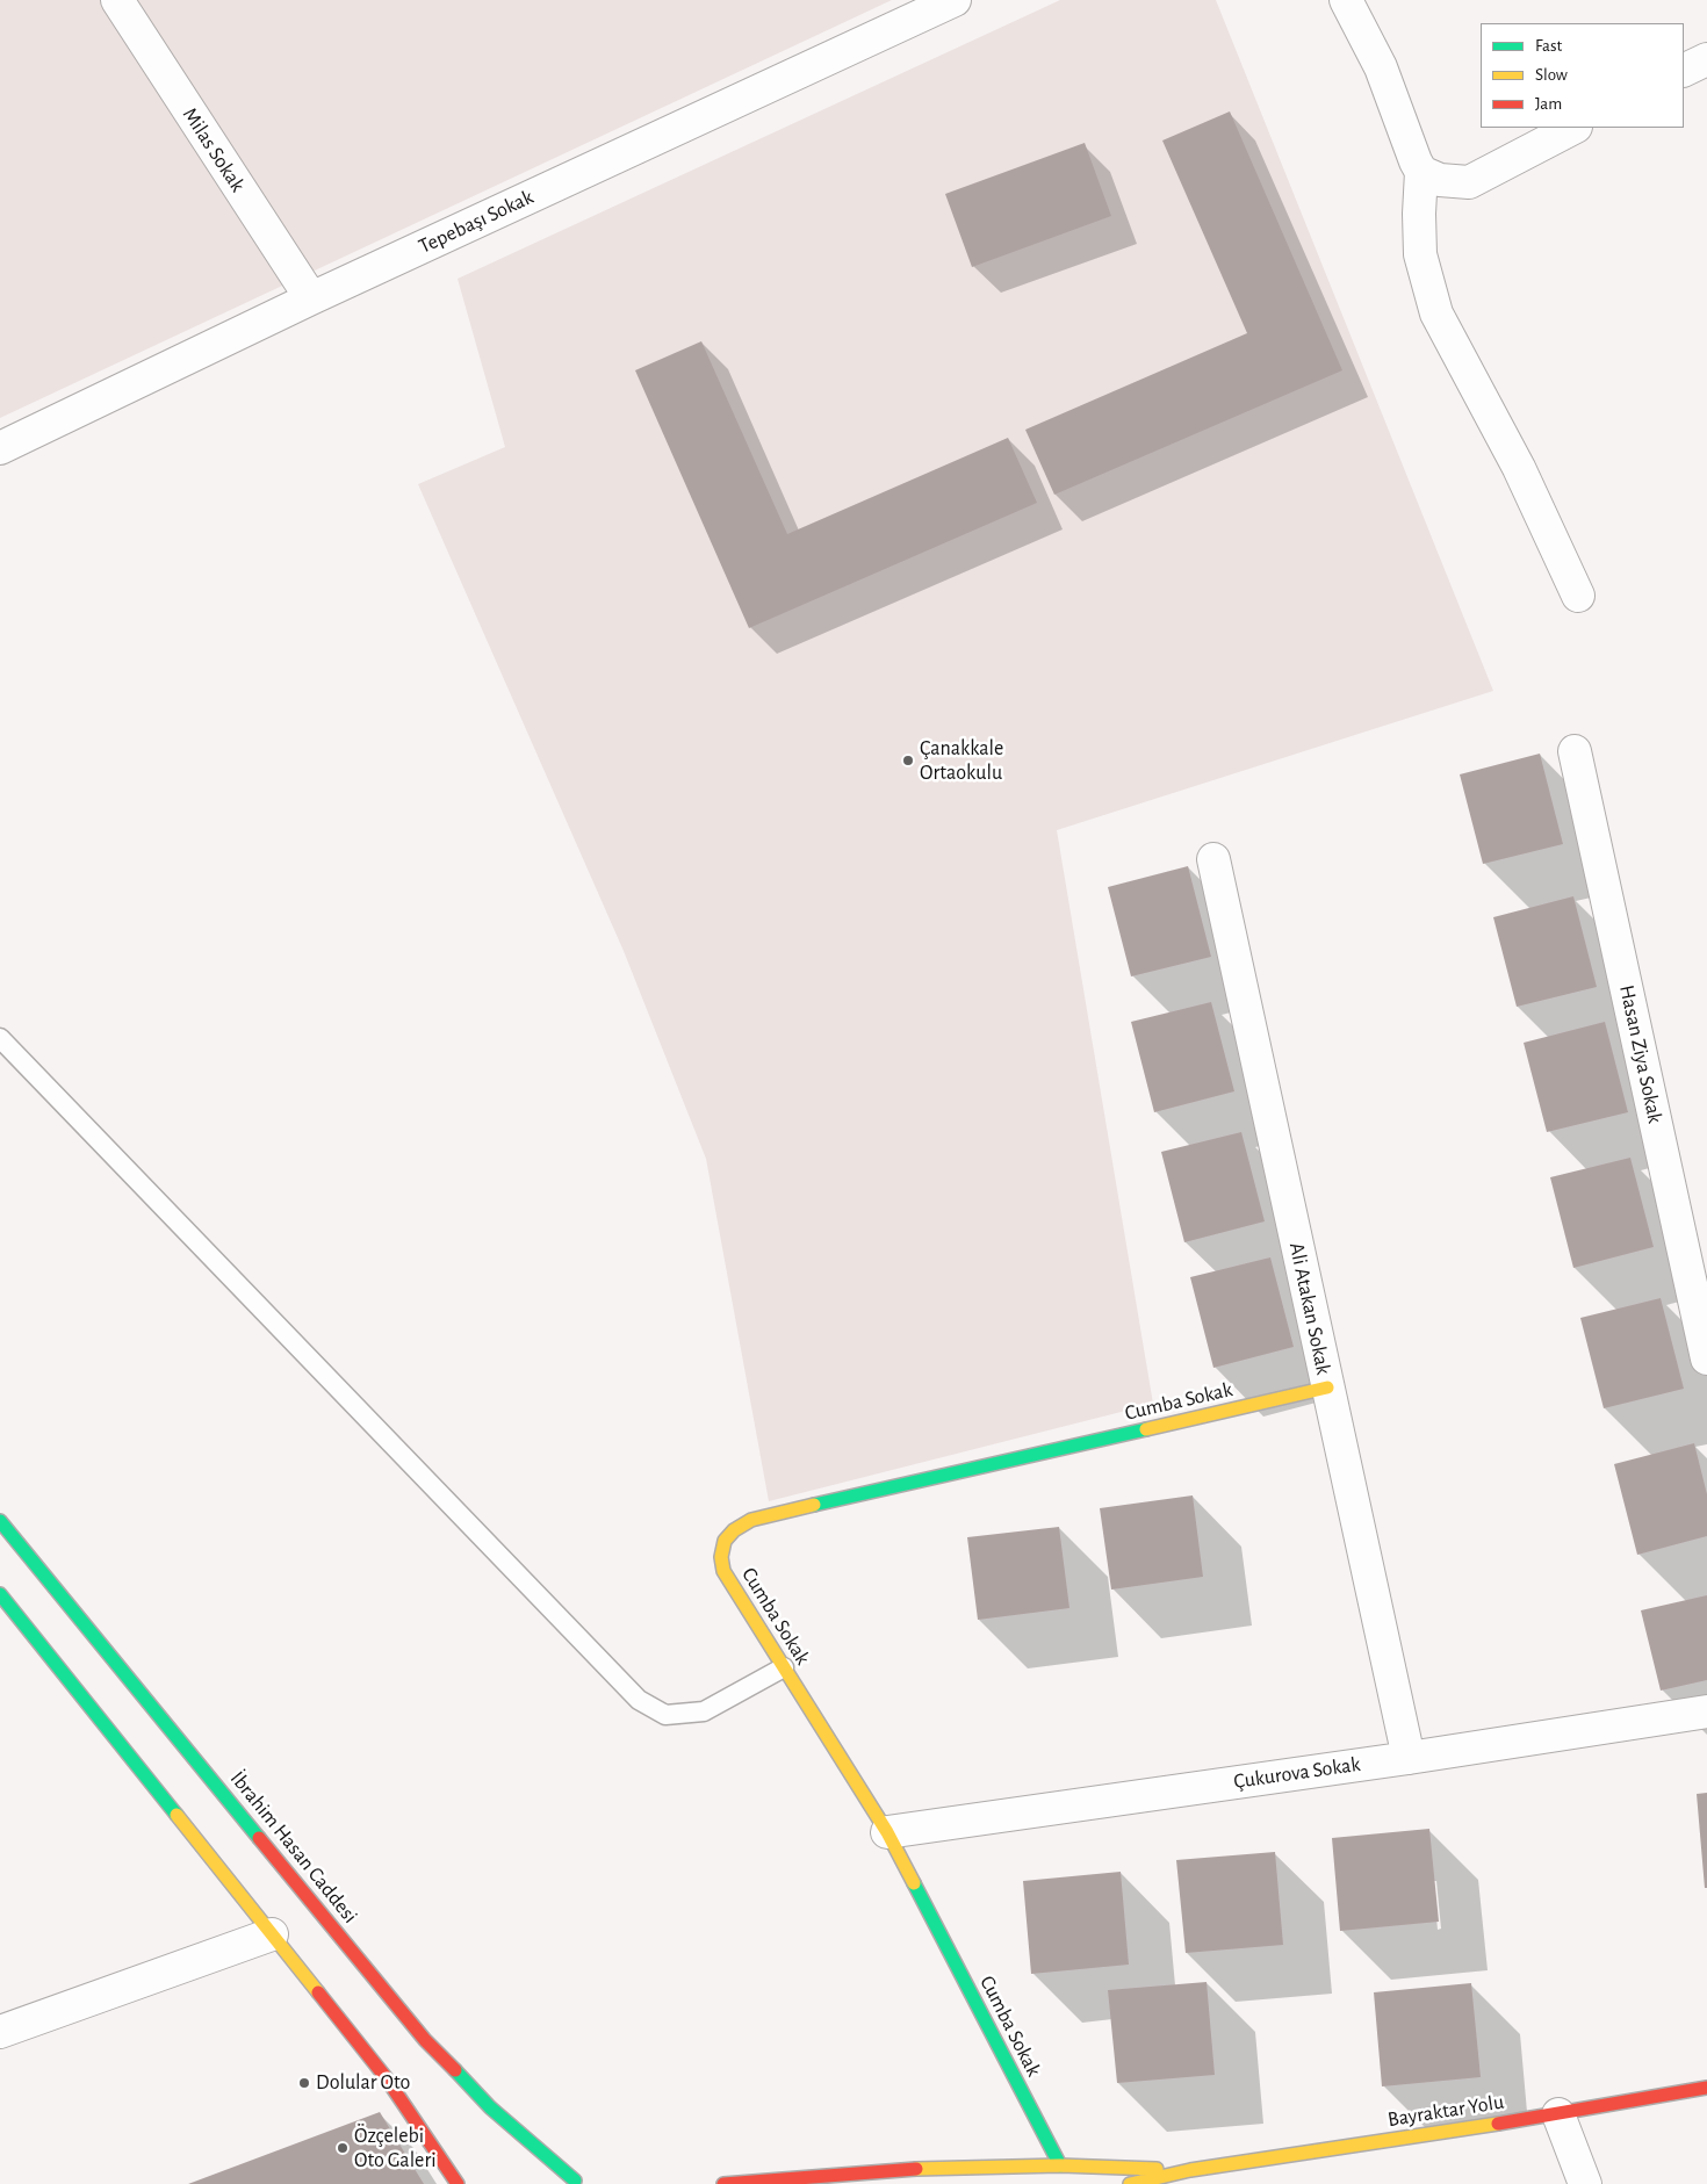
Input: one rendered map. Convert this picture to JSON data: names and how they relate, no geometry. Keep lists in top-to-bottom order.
{
  "streets": {
    "street": [
      "Milas Sokak",
      "Tepebaşı Sokak",
      "Hasan Ziya Sokak",
      "Ali Atakan Sokak",
      "Cumba Sokak",
      "Çukurova Sokak",
      "İbrahim Hasan Caddesi",
      "Bayraktar Yolu"
    ]
  },
  "crossings": [
    ["Milas Sokak", "Tepebaşı Sokak"],
    ["Ali Atakan Sokak", "Cumba Sokak"],
    ["Ali Atakan Sokak", "Çukurova Sokak"],
    ["Cumba Sokak", "Çukurova Sokak"]
  ],
  "places": ["Çanakkale Ortaokulu", "Dolular Oto", "Özçelebi Oto Galeri"],
  "legend": ["Fast", "Slow", "Jam"]
}
